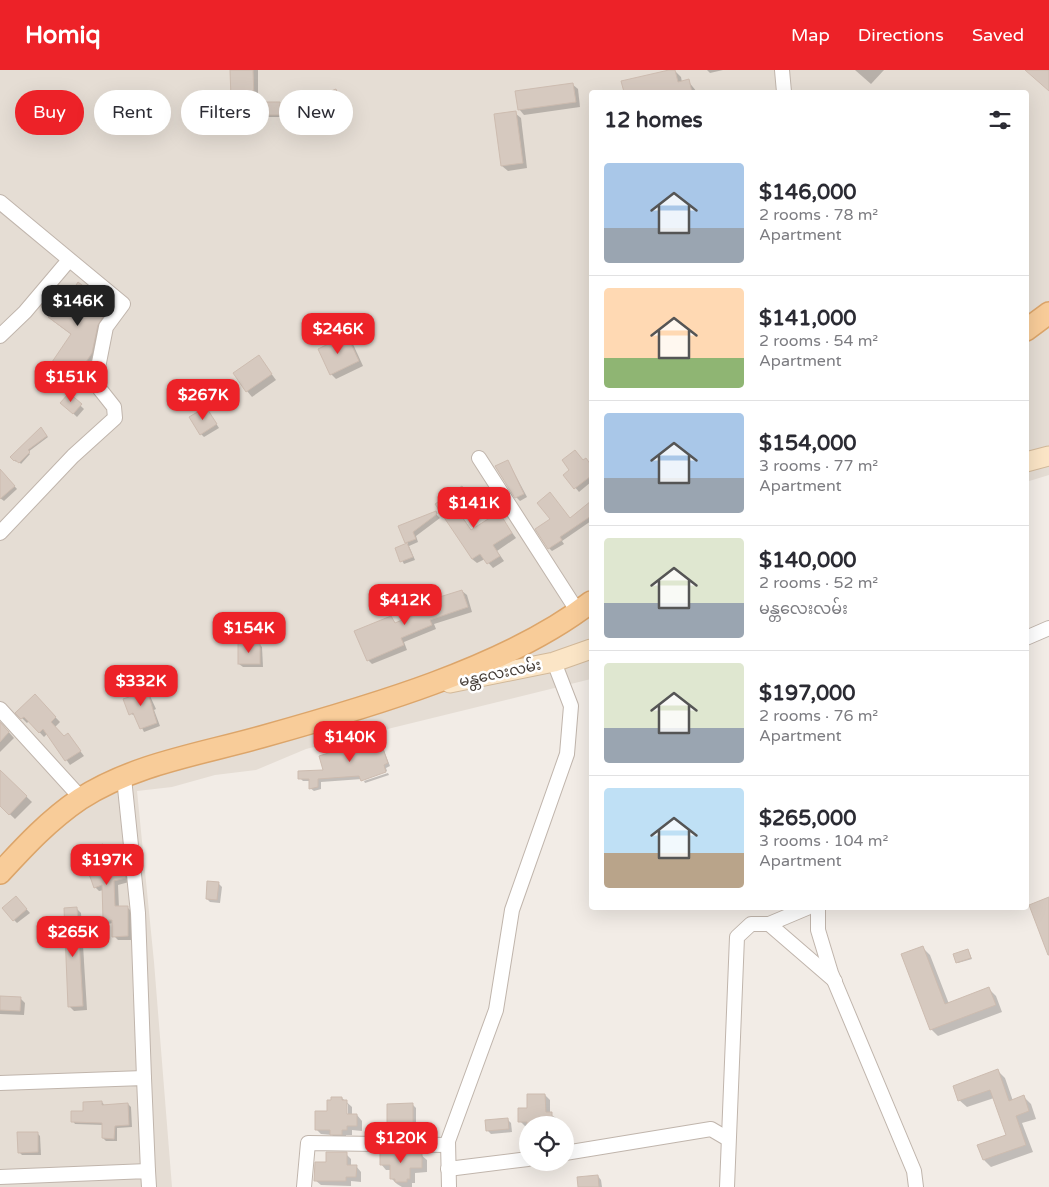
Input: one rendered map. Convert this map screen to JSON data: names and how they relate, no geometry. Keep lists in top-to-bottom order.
{
  "streets": {
    "main road": ["မန္တလေးလမ်း"]
  },
  "page": {
    "header": "Homiq",
    "nav": ["Map", "Directions", "Saved"],
    "chip": [
      "Buy",
      "Rent",
      "Filters",
      "New"
    ],
    "heading": "12 homes",
    "list": [
      {
        "name": "$146,000",
        "note": "2 rooms · 78 m² · Apartment"
      },
      {
        "name": "$141,000",
        "note": "2 rooms · 54 m² · Apartment"
      },
      {
        "name": "$154,000",
        "note": "3 rooms · 77 m² · Apartment"
      },
      {
        "name": "$140,000",
        "note": "2 rooms · 52 m² · မန္တလေးလမ်း"
      },
      {
        "name": "$197,000",
        "note": "2 rooms · 76 m² · Apartment"
      },
      {
        "name": "$265,000",
        "note": "3 rooms · 104 m² · Apartment"
      }
    ],
    "price": [
      "$146K",
      "$246K",
      "$151K",
      "$267K",
      "$141K",
      "$412K",
      "$154K",
      "$332K",
      "$140K",
      "$197K",
      "$265K",
      "$120K"
    ]
  }
}
